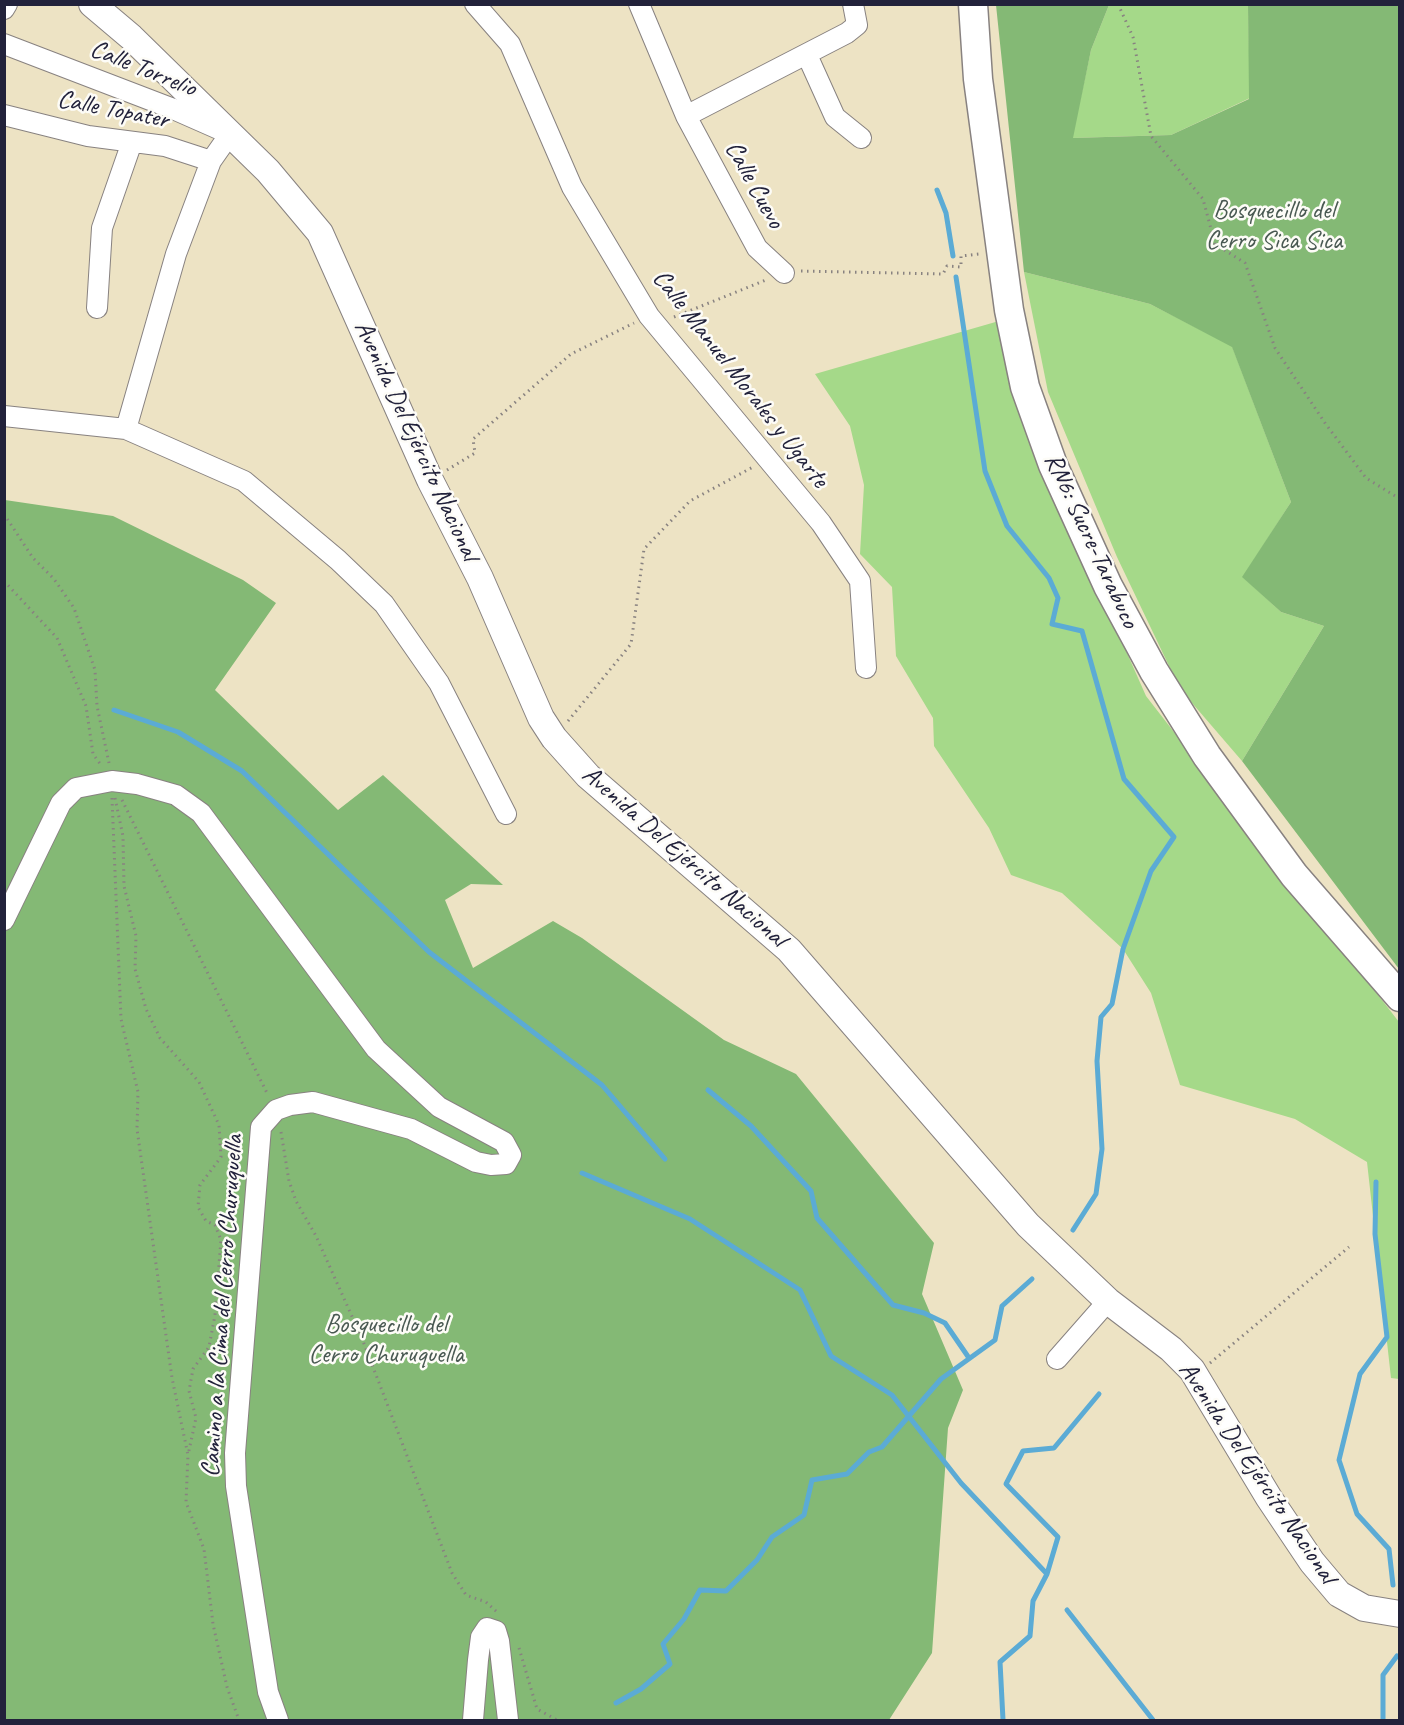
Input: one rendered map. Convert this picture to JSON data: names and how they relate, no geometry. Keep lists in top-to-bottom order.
{
  "streets": {
    "highway": ["RN6: Sucre-Tarabuco"],
    "main road": ["Avenida Del Ejército Nacional"],
    "street": [
      "Calle Torrelio",
      "Calle Topater",
      "Calle Cuevo",
      "Calle Manuel Morales y Ugarte",
      "Camino a la Cima del Cerro Churuquella"
    ]
  },
  "crossings": [
    ["Calle Torrelio", "Avenida Del Ejército Nacional"]
  ],
  "parks": ["Bosquecillo del Cerro Sica Sica", "Bosquecillo del Cerro Churuquella"]
}
